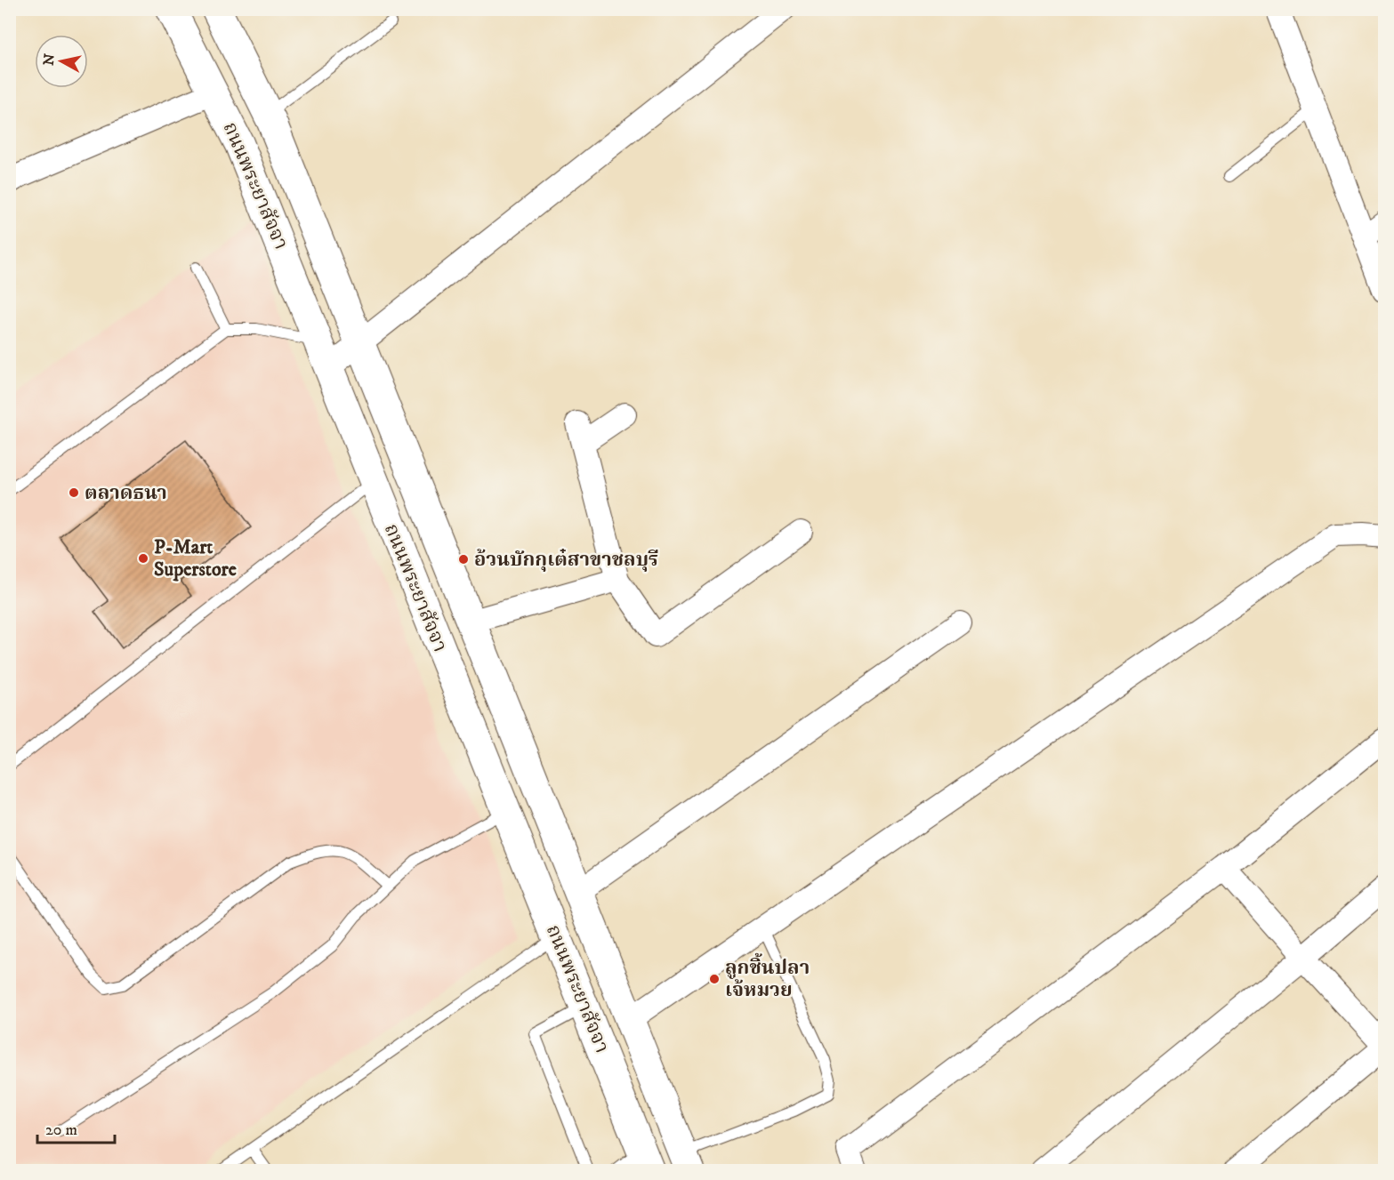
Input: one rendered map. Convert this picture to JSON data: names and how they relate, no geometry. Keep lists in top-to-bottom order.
{
  "streets": {
    "main road": ["ถนนพระยาสัจจา"]
  },
  "places": [
    "ตลาดธนา",
    "P-Mart Superstore",
    "อ้วนบักกุเต๋สาขาชลบุรี",
    "ลูกชิ้นปลา เจ้หมวย"
  ],
  "scale_bar": "20 m",
  "north": "left"
}
